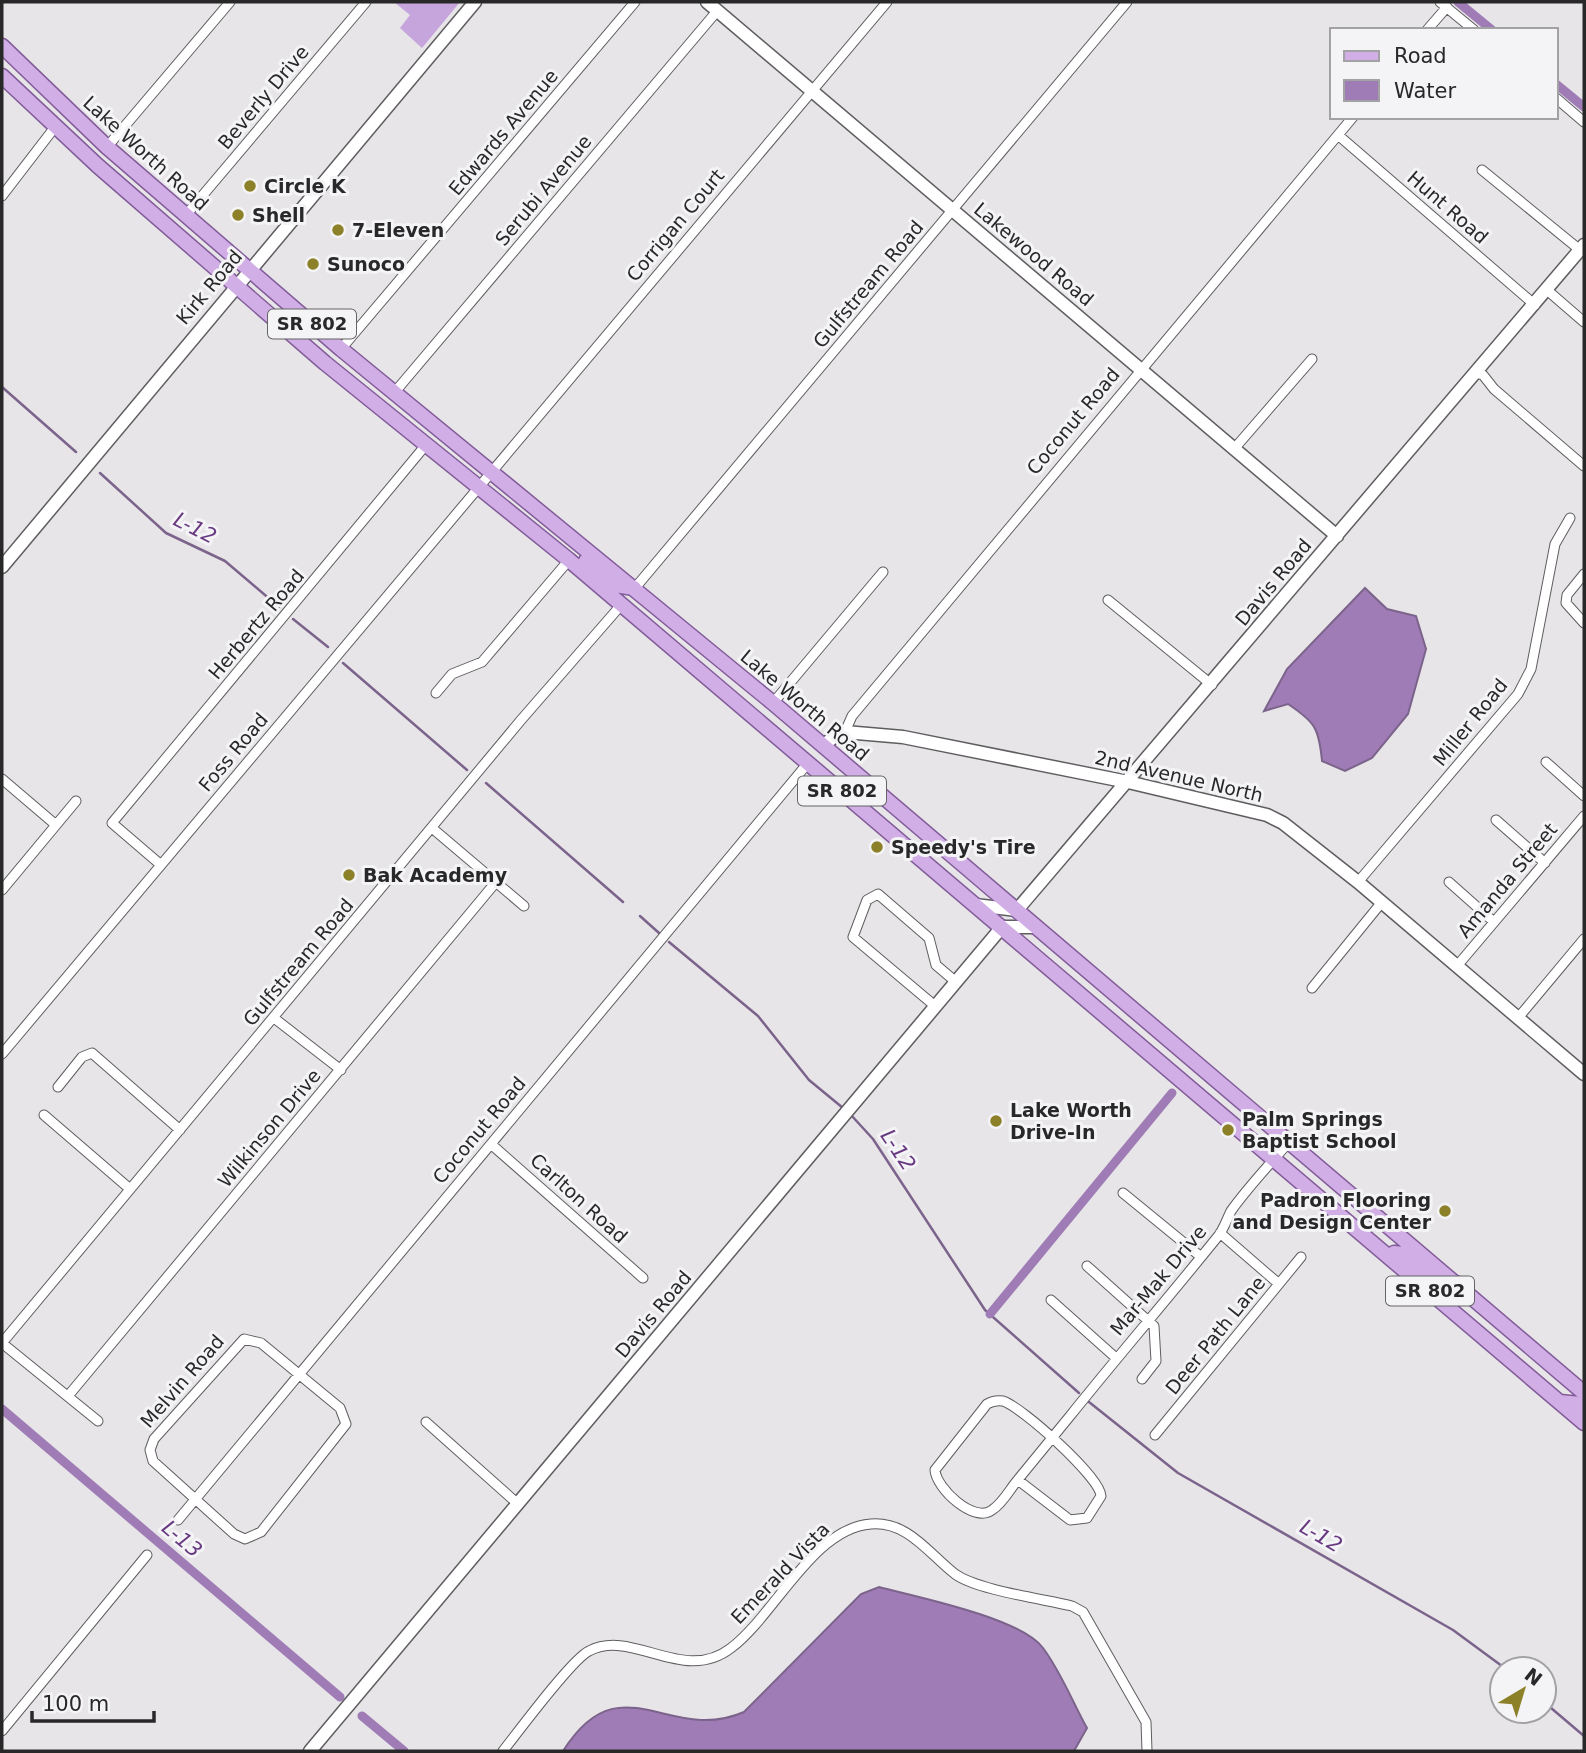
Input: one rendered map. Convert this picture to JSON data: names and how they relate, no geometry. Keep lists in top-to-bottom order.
{
  "streets": {
    "main road": ["Lake Worth Road", "SR 802"],
    "street": [
      "Beverly Drive",
      "Edwards Avenue",
      "Serubi Avenue",
      "Hunt Road",
      "Corrigan Court",
      "Lakewood Road",
      "Gulfstream Road",
      "Kirk Road",
      "Coconut Road",
      "Davis Road",
      "Herbertz Road",
      "Miller Road",
      "Foss Road",
      "2nd Avenue North",
      "Amanda Street",
      "Wilkinson Drive",
      "Carlton Road",
      "Mar-Mak Drive",
      "Deer Path Lane",
      "Melvin Road",
      "Emerald Vista"
    ]
  },
  "crossings": [
    ["Beverly Drive", "Lake Worth Road"],
    ["Edwards Avenue", "Lake Worth Road"],
    ["Lake Worth Road", "Serubi Avenue"],
    ["Lake Worth Road", "Corrigan Court"],
    ["Lake Worth Road", "Gulfstream Road"],
    ["Lake Worth Road", "Kirk Road"],
    ["Lake Worth Road", "Coconut Road"],
    ["Lake Worth Road", "Davis Road"],
    ["Lake Worth Road", "Foss Road"],
    ["Lake Worth Road", "Mar-Mak Drive"],
    ["Serubi Avenue", "Lakewood Road"],
    ["Hunt Road", "Coconut Road"],
    ["Hunt Road", "Davis Road"],
    ["Corrigan Court", "Lakewood Road"],
    ["Corrigan Court", "Foss Road"],
    ["Lakewood Road", "Gulfstream Road"],
    ["Lakewood Road", "Coconut Road"],
    ["Lakewood Road", "Davis Road"],
    ["Gulfstream Road", "SR 802"],
    ["Kirk Road", "SR 802"],
    ["SR 802", "Coconut Road"],
    ["SR 802", "Davis Road"],
    ["SR 802", "Herbertz Road"],
    ["SR 802", "Foss Road"],
    ["SR 802", "Mar-Mak Drive"],
    ["Coconut Road", "2nd Avenue North"],
    ["Coconut Road", "Carlton Road"],
    ["Coconut Road", "Melvin Road"],
    ["Davis Road", "2nd Avenue North"],
    ["Herbertz Road", "Foss Road"],
    ["Miller Road", "2nd Avenue North"],
    ["2nd Avenue North", "Amanda Street"]
  ],
  "water": ["L-12", "L-13"],
  "places": [
    "Circle K",
    "Shell",
    "7-Eleven",
    "Sunoco",
    "Speedy's Tire",
    "Bak Academy",
    "Lake Worth Drive-In",
    "Palm Springs Baptist School",
    "Padron Flooring and Design Center"
  ],
  "legend": ["Road", "Water"],
  "scale_bar": "100 m",
  "north": "top right"
}
